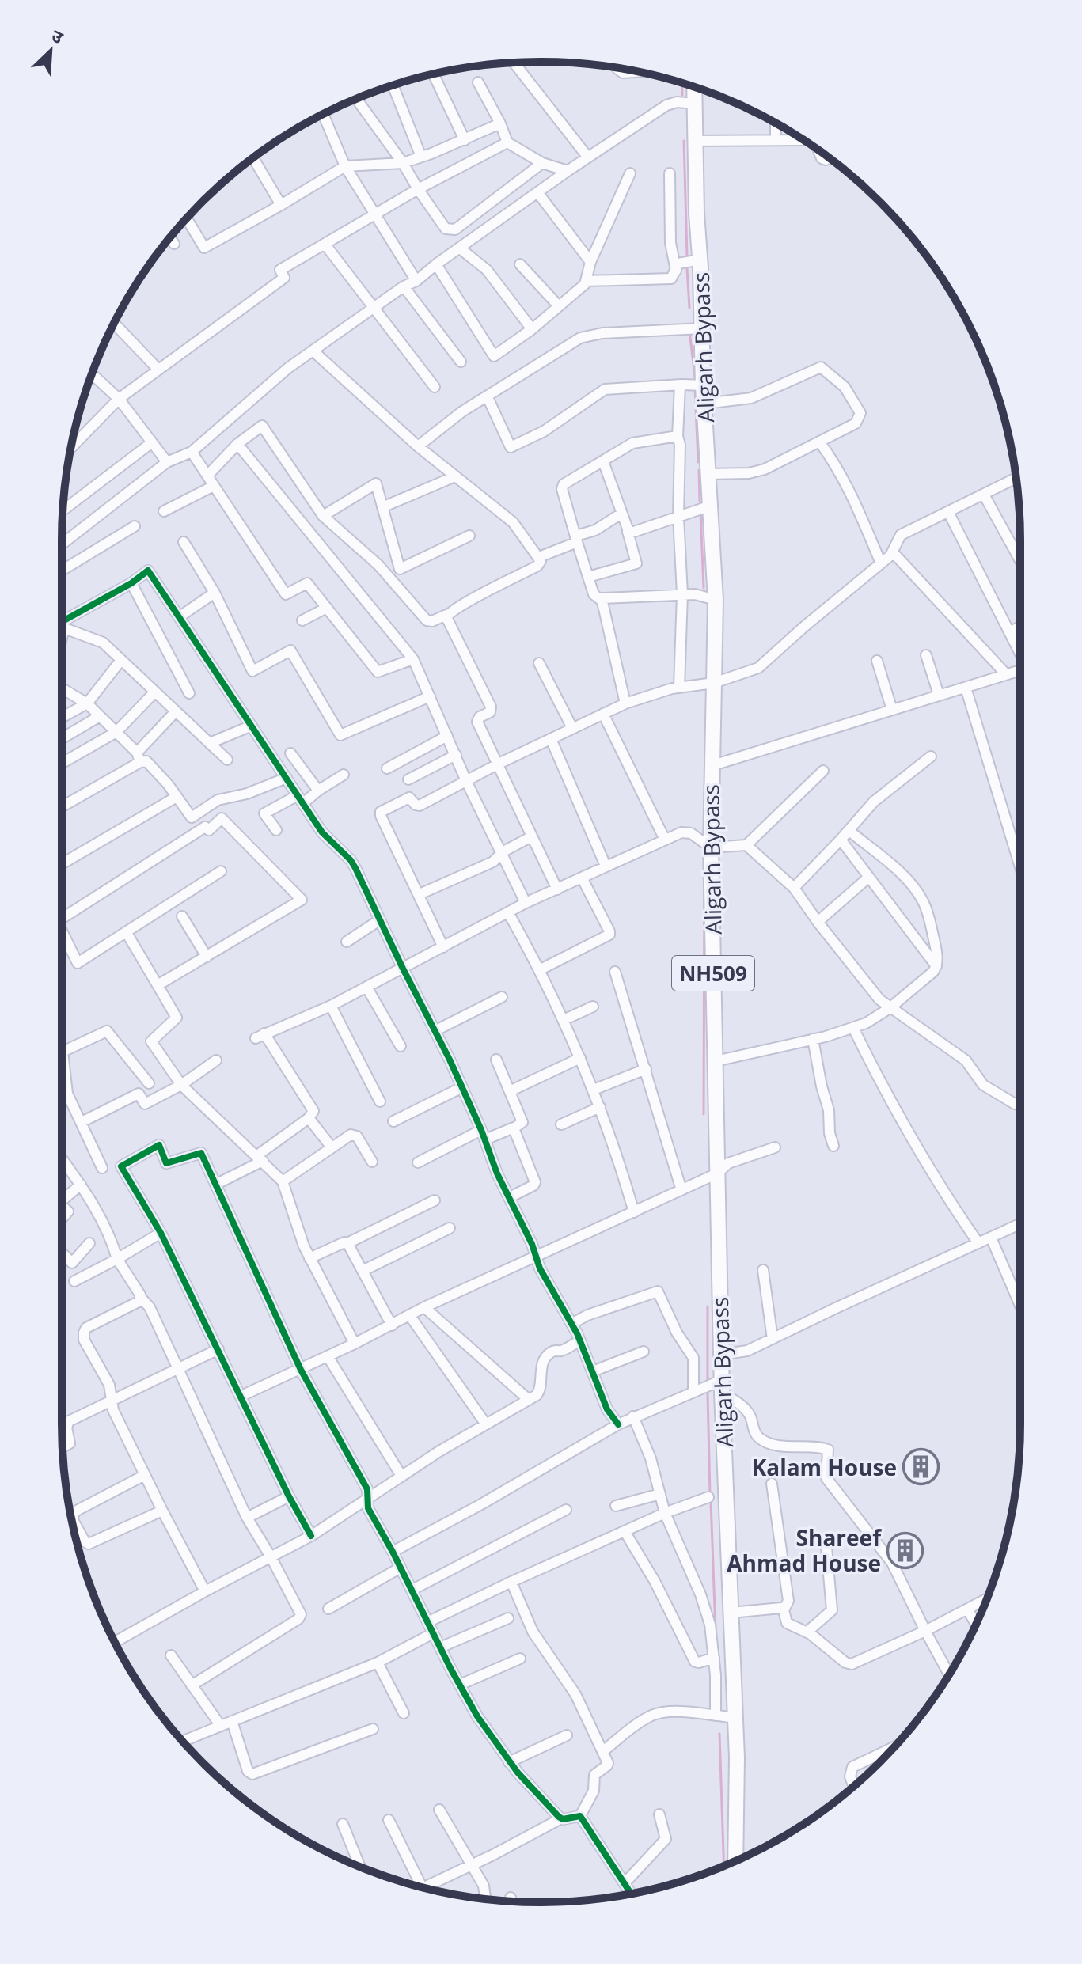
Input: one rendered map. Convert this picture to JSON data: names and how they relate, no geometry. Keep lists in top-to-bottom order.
{
  "streets": {
    "highway": ["Aligarh Bypass", "NH509"]
  },
  "places": {
    "building": ["Kalam House", "Shareef Ahmad House"]
  },
  "north": "top right"
}
